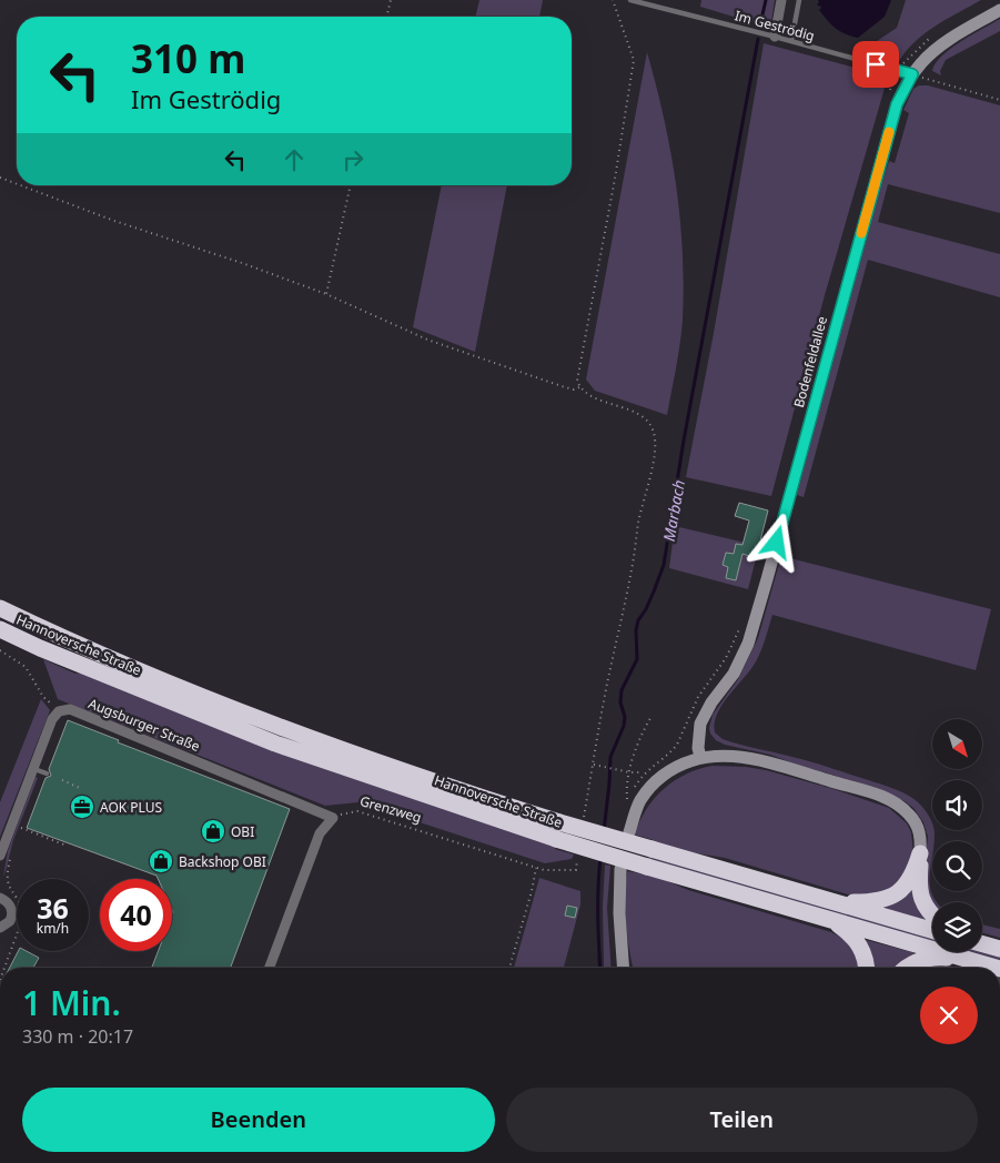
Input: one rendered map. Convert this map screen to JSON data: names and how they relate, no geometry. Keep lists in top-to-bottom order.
{
  "streets": {
    "highway": ["Hannoversche Straße"],
    "street": ["Bodenfeldallee", "Augsburger Straße"],
    "lane": ["Im Geströdig"],
    "path": ["Grenzweg"]
  },
  "crossings": [
    ["Im Geströdig", "Bodenfeldallee"],
    ["Augsburger Straße", "Grenzweg"]
  ],
  "water": ["Marbach"],
  "places": {
    "office": ["AOK PLUS"],
    "shop": ["OBI", "Backshop OBI"]
  },
  "north": "bottom right",
  "page": {
    "turn": ["310 m", "Im Geströdig"],
    "speed": "36 km/h",
    "limit": "40",
    "heading": ["1 Min.", "330 m · 20:17"],
    "buttons": ["Beenden", "Teilen"]
  }
}
